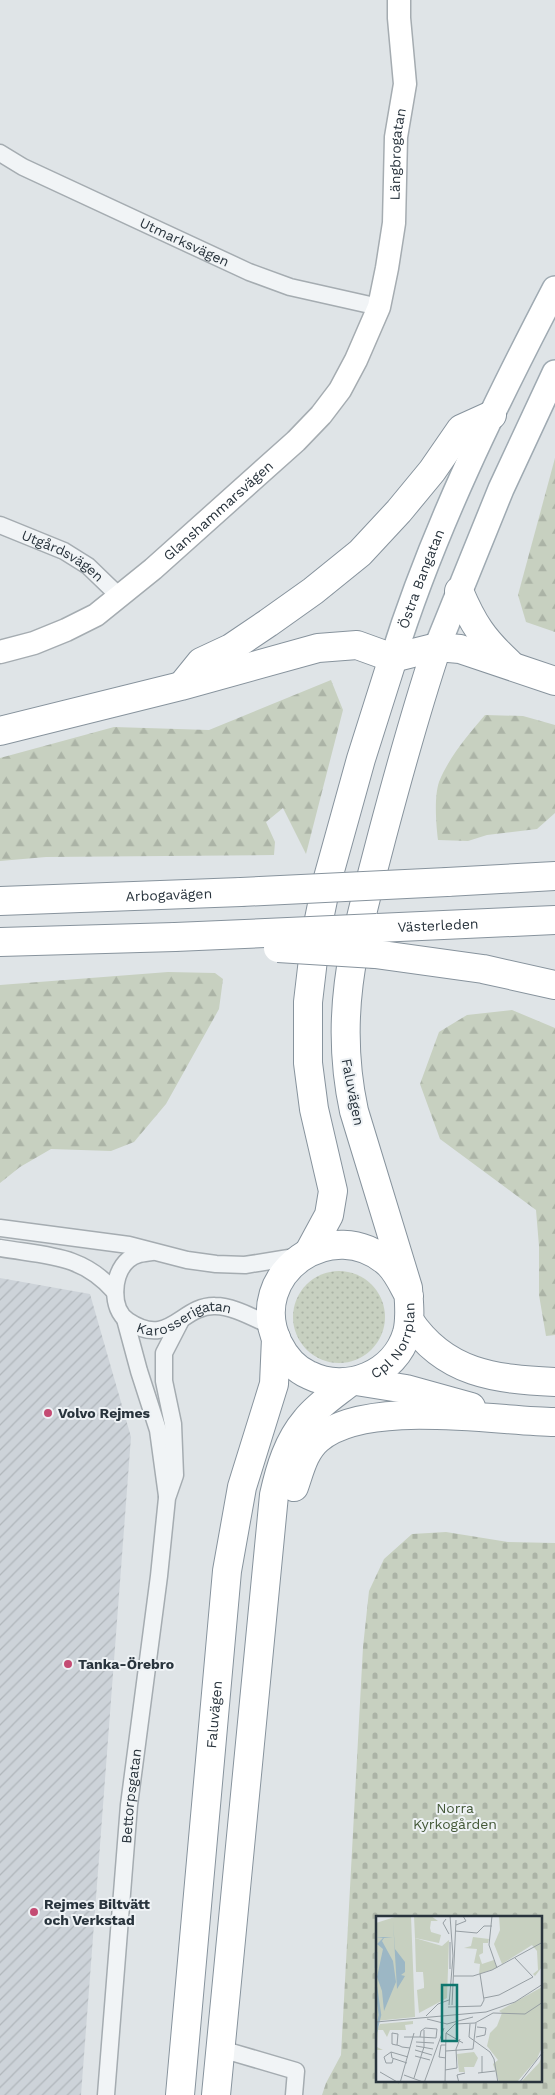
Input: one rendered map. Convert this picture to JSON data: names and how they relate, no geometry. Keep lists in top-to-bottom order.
{
  "streets": {
    "highway": [
      "Östra Bangatan",
      "Arbogavägen",
      "Västerleden",
      "Faluvägen",
      "Cpl Norrplan"
    ],
    "street": [
      "Längbrogatan",
      "Utmarksvägen",
      "Glanshammarsvägen",
      "Utgårdsvägen",
      "Karosserigatan",
      "Bettorpsgatan"
    ]
  },
  "crossings": [
    ["Längbrogatan", "Utmarksvägen"],
    ["Längbrogatan", "Glanshammarsvägen"],
    ["Utmarksvägen", "Glanshammarsvägen"],
    ["Glanshammarsvägen", "Utgårdsvägen"],
    ["Östra Bangatan", "Arbogavägen"],
    ["Faluvägen", "Karosserigatan"],
    ["Faluvägen", "Cpl Norrplan"],
    ["Karosserigatan", "Cpl Norrplan"],
    ["Karosserigatan", "Bettorpsgatan"]
  ],
  "parks": ["Norra Kyrkogården"],
  "places": ["Volvo Rejmes", "Tanka-Örebro", "Rejmes Biltvätt och Verkstad"]
}
